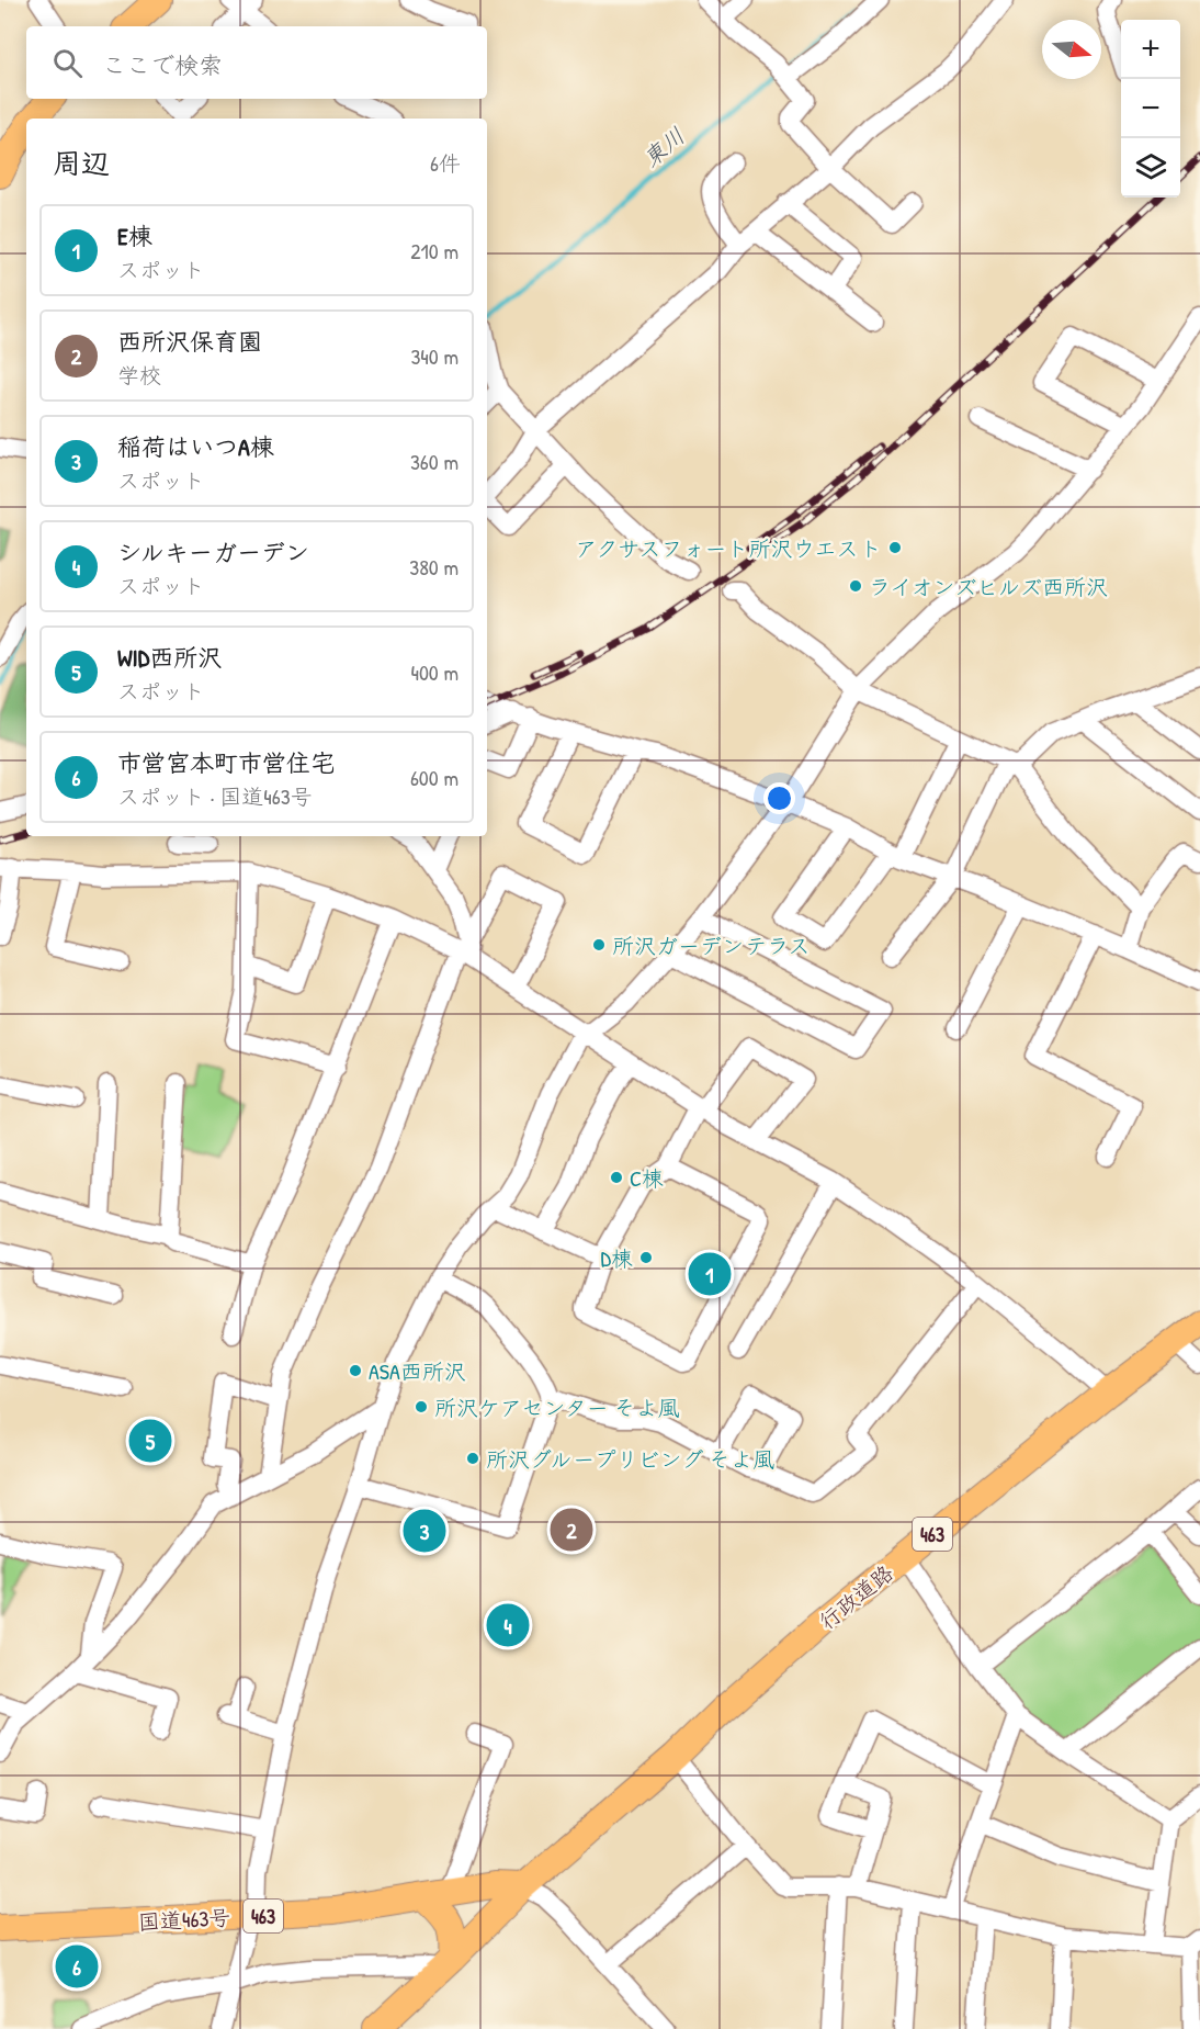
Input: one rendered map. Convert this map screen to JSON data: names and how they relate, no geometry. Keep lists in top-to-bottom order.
{
  "streets": {
    "highway": ["463", "行政道路", "国道463号"]
  },
  "crossings": [
    ["463", "行政道路"],
    ["463", "国道463号"]
  ],
  "water": ["東川"],
  "places": [
    "アクサスフォート所沢ウエスト",
    "ライオンズヒルズ西所沢",
    "所沢ガーデンテラス",
    "C棟",
    "D棟",
    "ASA西所沢",
    "所沢ケアセンター そよ風",
    "所沢グループリビング そよ風"
  ],
  "north": "right",
  "page": {
    "map_buttons": ["+", "−"],
    "search": "ここで検索",
    "heading": ["周辺", "6件"],
    "list": [
      {
        "mark": "1",
        "name": "E棟",
        "note": "スポット",
        "value": "210 m"
      },
      {
        "mark": "2",
        "name": "西所沢保育園",
        "note": "学校",
        "value": "340 m"
      },
      {
        "mark": "3",
        "name": "稲荷はいつA棟",
        "note": "スポット",
        "value": "360 m"
      },
      {
        "mark": "4",
        "name": "シルキーガーデン",
        "note": "スポット",
        "value": "380 m"
      },
      {
        "mark": "5",
        "name": "WID西所沢",
        "note": "スポット",
        "value": "400 m"
      },
      {
        "mark": "6",
        "name": "市営宮本町市営住宅",
        "note": "スポット · 国道463号",
        "value": "600 m"
      }
    ],
    "pins": [
      "1",
      "5",
      "2",
      "3",
      "4",
      "6"
    ]
  }
}
